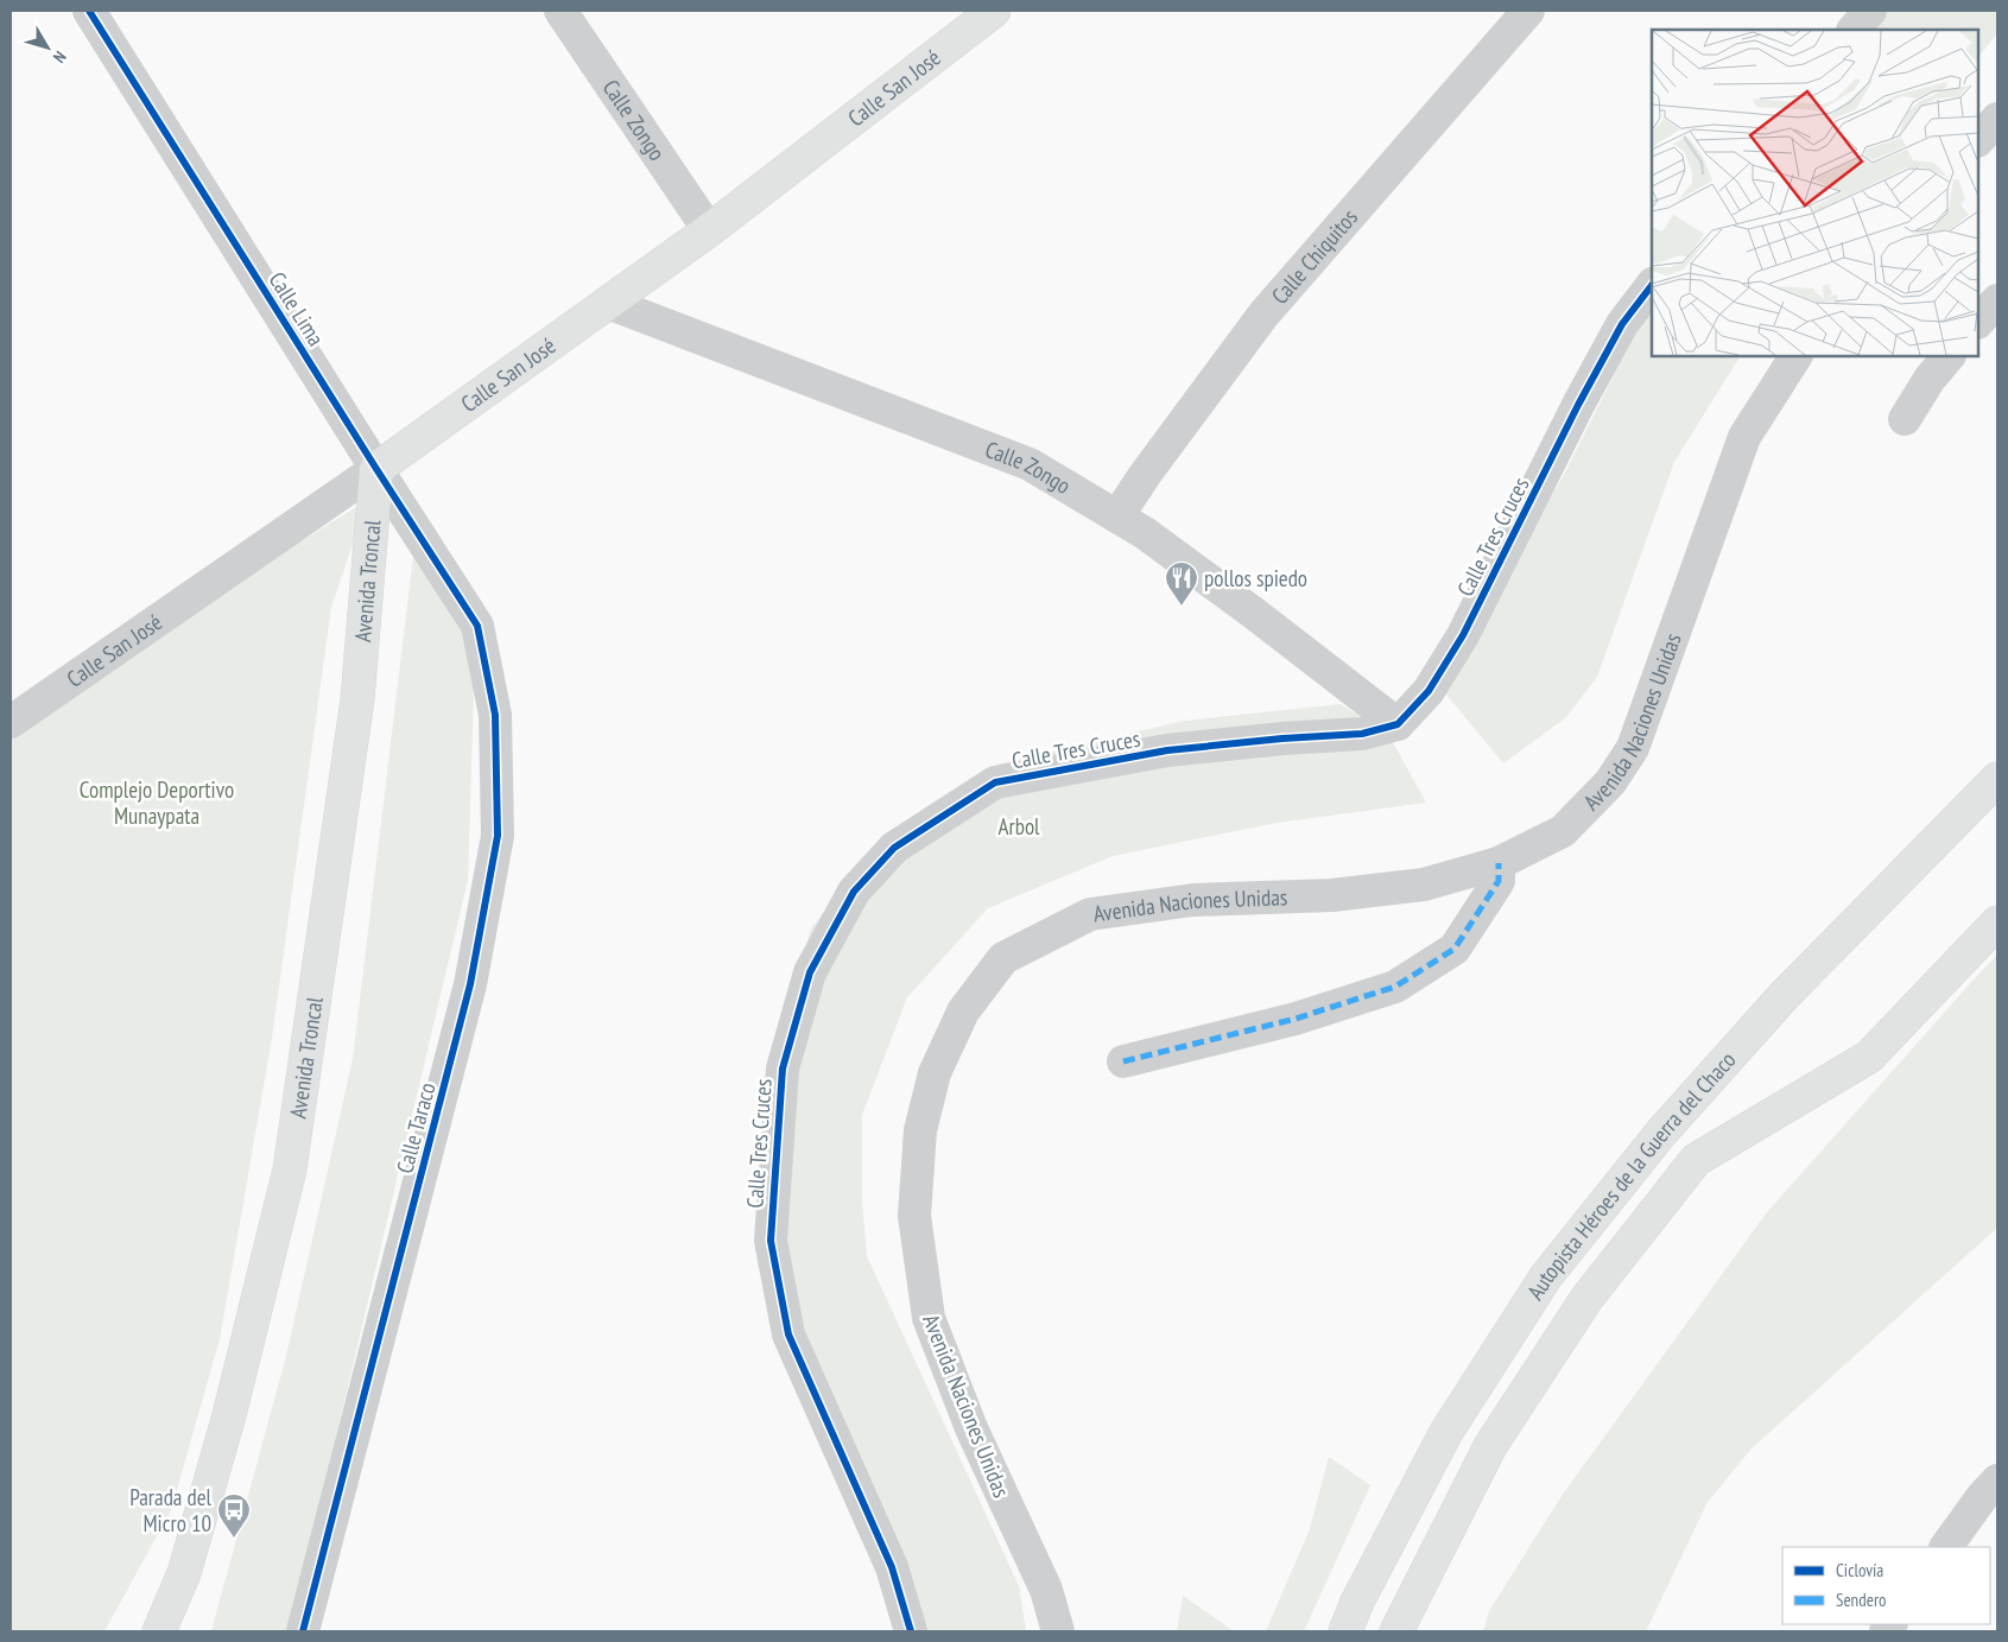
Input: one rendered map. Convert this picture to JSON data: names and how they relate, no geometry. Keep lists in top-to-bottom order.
{
  "streets": {
    "main road": ["Calle San José", "Avenida Troncal", "Autopista Héroes de la Guerra del Chaco"],
    "street": [
      "Calle Zongo",
      "Calle Chiquitos",
      "Calle Lima",
      "Calle Tres Cruces",
      "Avenida Naciones Unidas",
      "Calle Taraco"
    ]
  },
  "crossings": [
    ["Calle San José", "Calle Zongo"],
    ["Calle San José", "Calle Lima"],
    ["Calle San José", "Avenida Troncal"],
    ["Calle Zongo", "Calle Chiquitos"],
    ["Calle Zongo", "Calle Tres Cruces"],
    ["Calle Lima", "Avenida Troncal"],
    ["Calle Lima", "Calle Taraco"]
  ],
  "parks": ["Complejo Deportivo Munaypata", "Arbol"],
  "places": {
    "restaurant": ["pollos spiedo"],
    "bus stop": ["Parada del Micro 10"]
  },
  "legend": ["Ciclovía", "Sendero"],
  "north": "bottom right"
}
